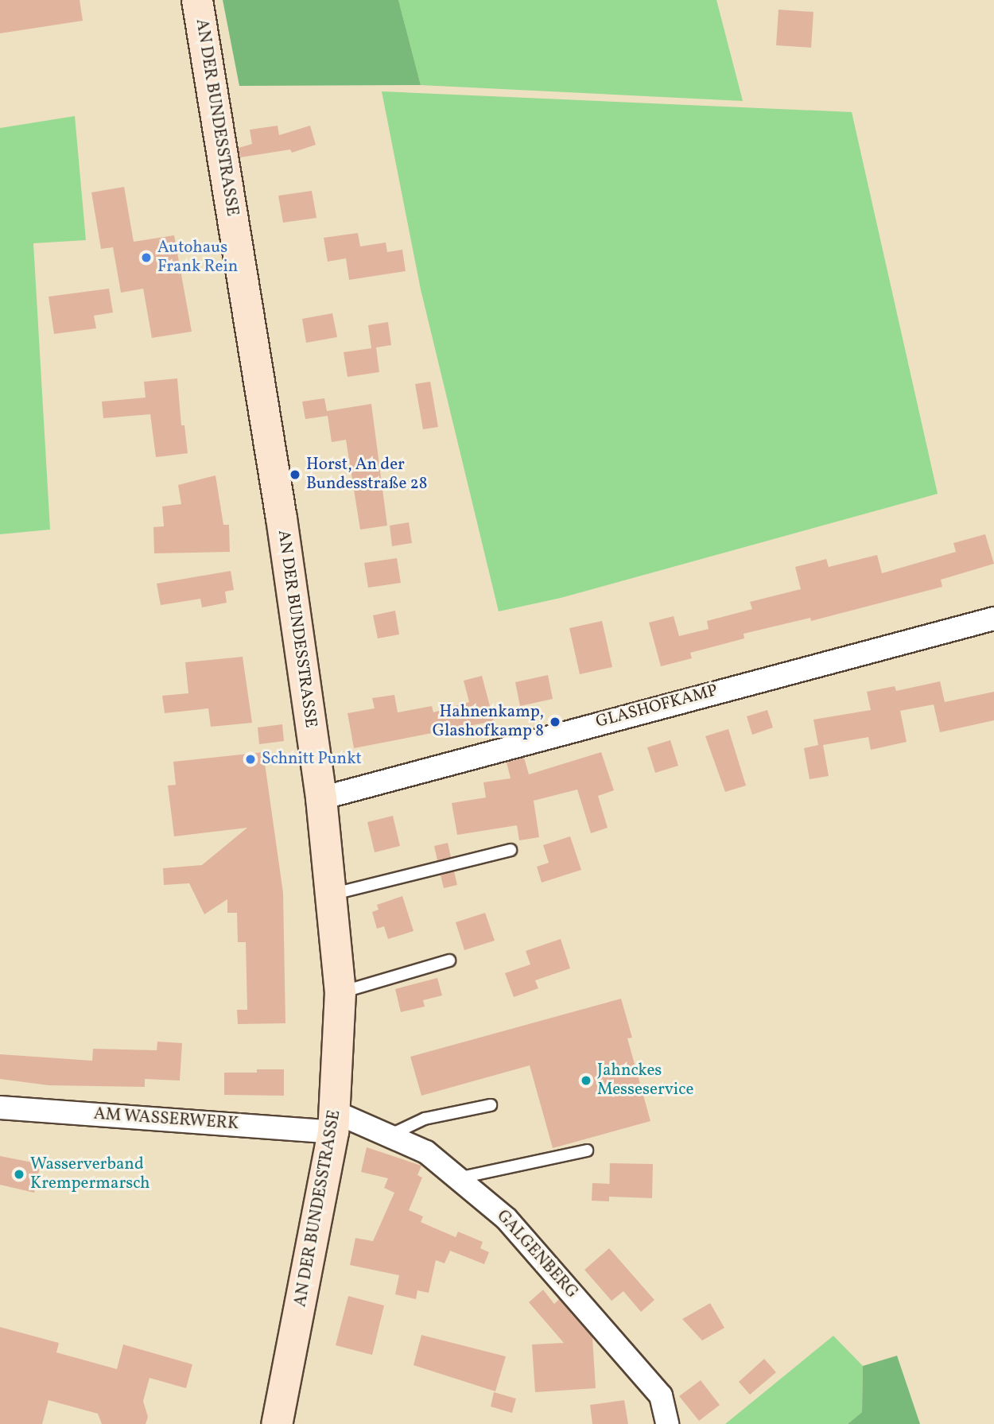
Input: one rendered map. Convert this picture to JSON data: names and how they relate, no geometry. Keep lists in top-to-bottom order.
{
  "streets": {
    "main road": ["AN DER BUNDESSTRASSE"],
    "street": ["GLASHOFKAMP", "AM WASSERWERK", "GALGENBERG"]
  },
  "crossings": [
    ["AN DER BUNDESSTRASSE", "GLASHOFKAMP"],
    ["AN DER BUNDESSTRASSE", "AM WASSERWERK"],
    ["AN DER BUNDESSTRASSE", "GALGENBERG"],
    ["AM WASSERWERK", "GALGENBERG"]
  ],
  "places": [
    "Autohaus Frank Rein",
    "Horst, An der Bundesstraße 28",
    "Hahnenkamp, Glashofkamp 8",
    "Schnitt Punkt",
    "Jahnckes Messeservice",
    "Wasserverband Krempermarsch"
  ]
}
